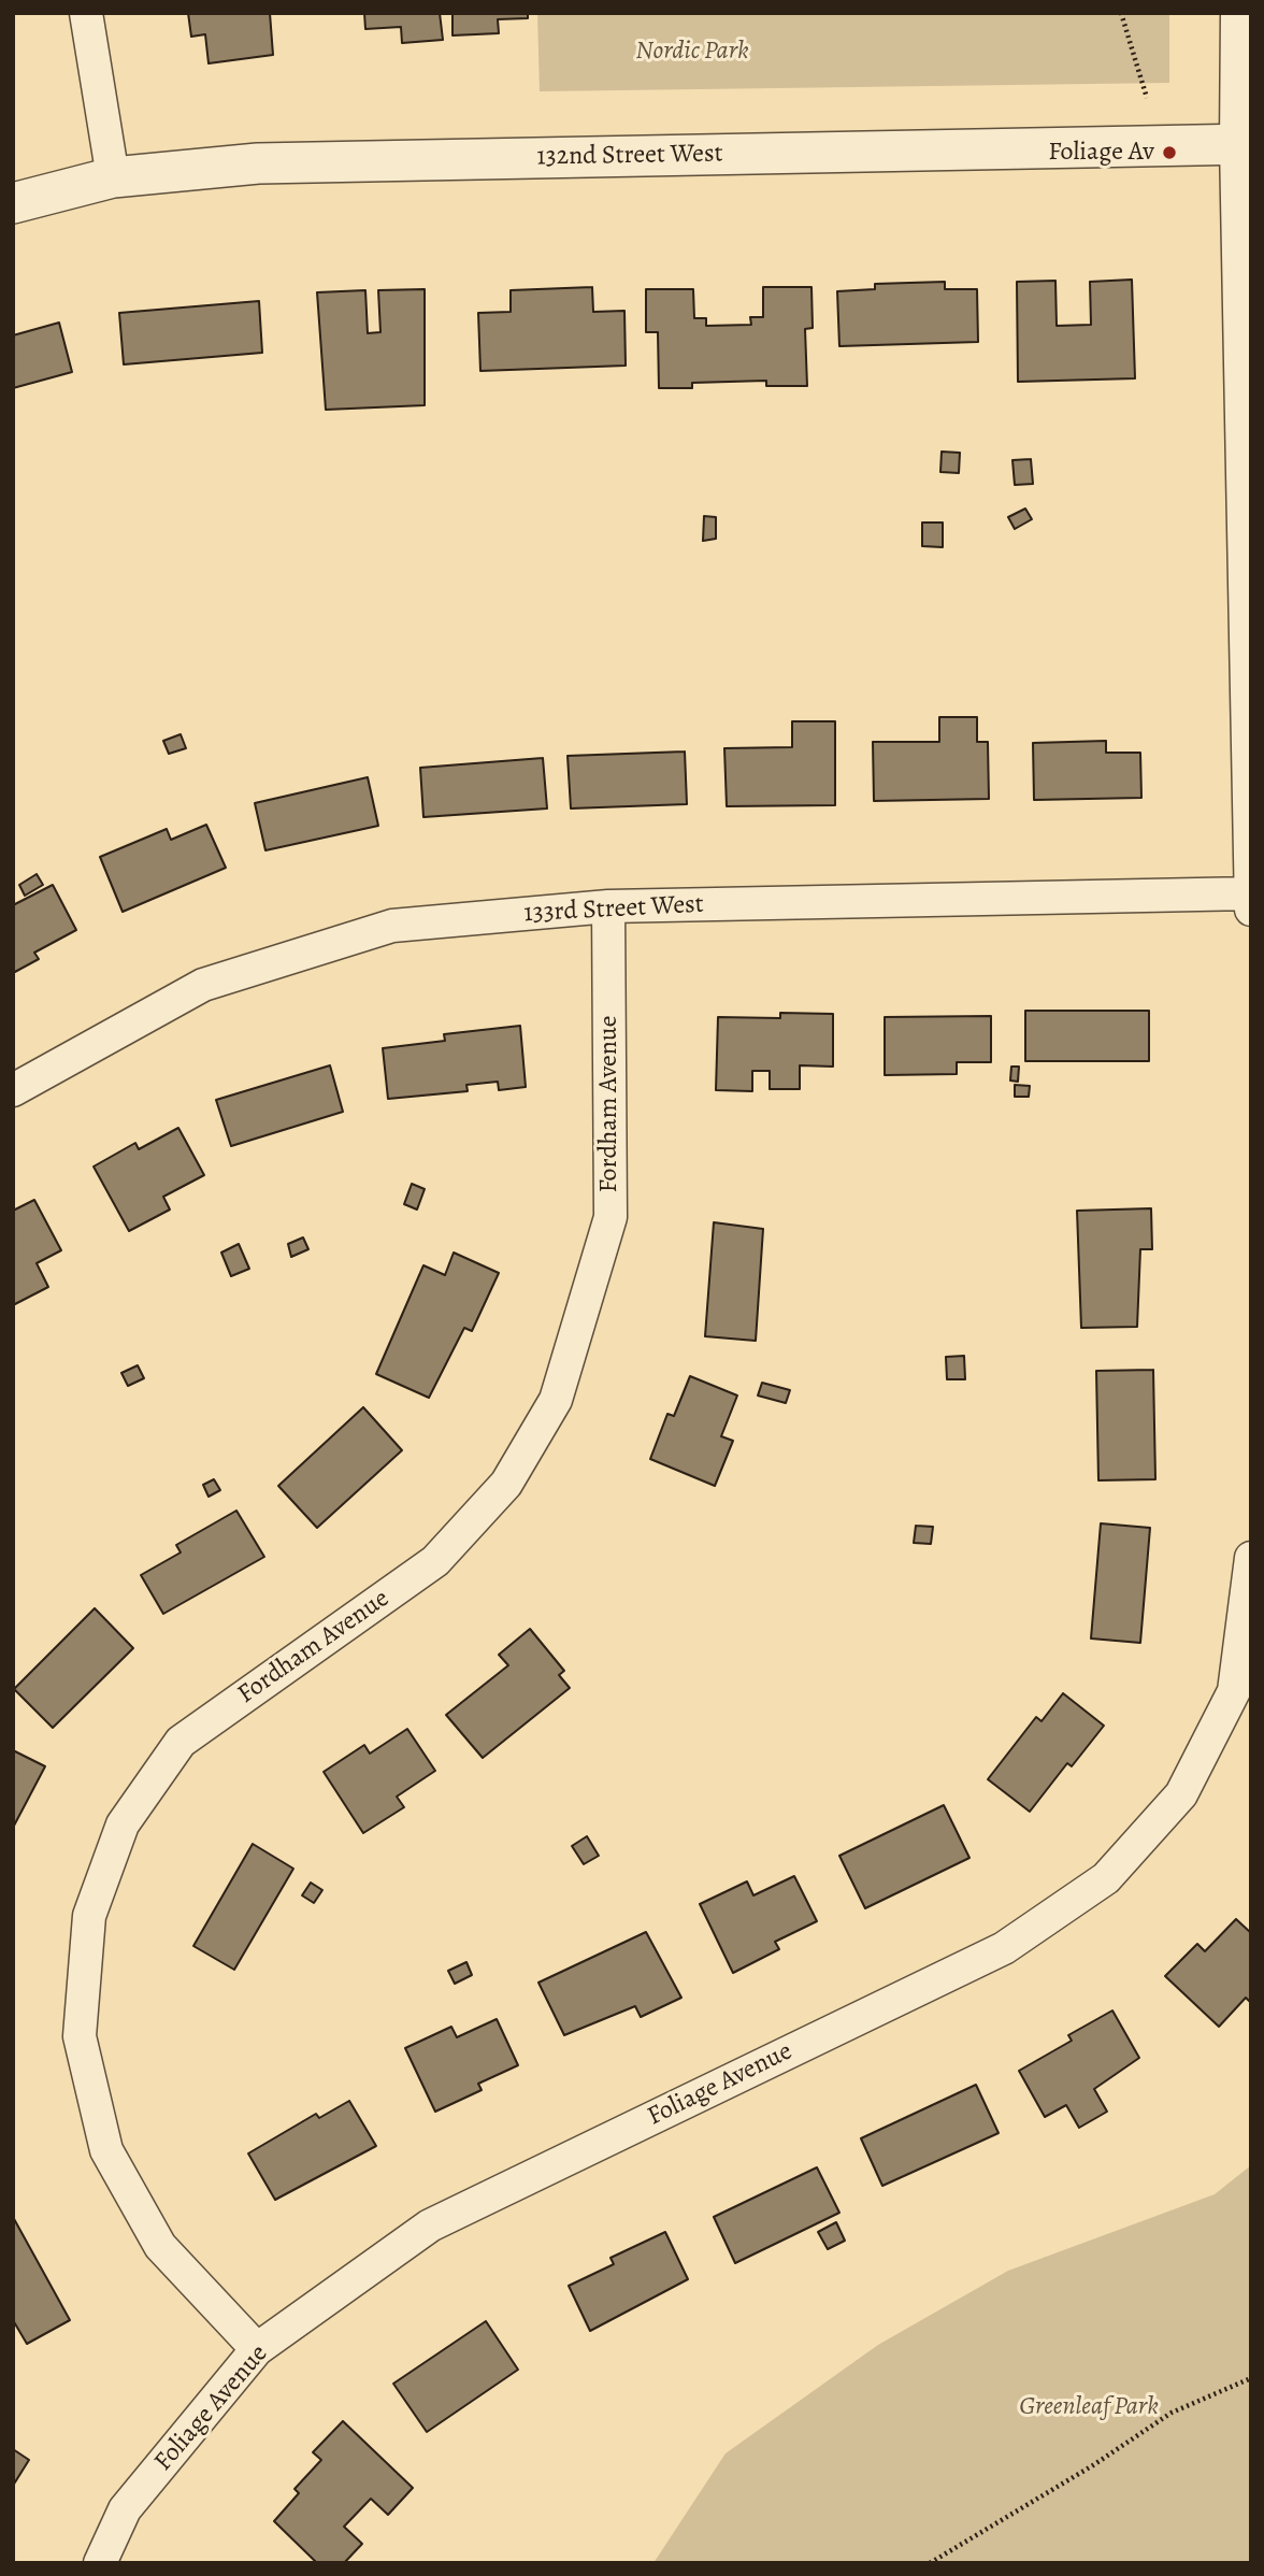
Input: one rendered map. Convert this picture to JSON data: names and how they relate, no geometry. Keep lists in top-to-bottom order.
{
  "streets": {
    "street": [
      "132nd Street West",
      "133rd Street West",
      "Fordham Avenue",
      "Foliage Avenue"
    ]
  },
  "crossings": [
    ["133rd Street West", "Fordham Avenue"],
    ["Fordham Avenue", "Foliage Avenue"]
  ],
  "parks": ["Nordic Park", "Greenleaf Park"],
  "places": ["Foliage Av"]
}
